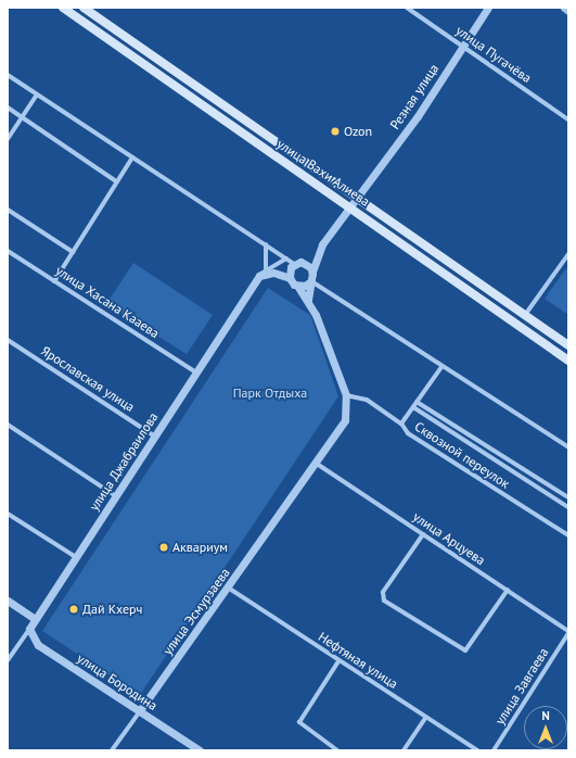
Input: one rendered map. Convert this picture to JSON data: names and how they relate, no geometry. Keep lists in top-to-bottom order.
{
  "streets": {
    "main road": ["улица Вахи Алиева"],
    "street": [
      "улица Пугачёва",
      "Резная улица",
      "улица Хасана Кааева",
      "Ярославская улица",
      "Сквозной переулок",
      "улица Джабраилова",
      "улица Арцуева",
      "улица Эсмурзаева",
      "Нефтяная улица",
      "улица Бородина",
      "улица Завгаева"
    ]
  },
  "crossings": [
    ["улица Пугачёва", "Резная улица"],
    ["Резная улица", "улица Вахи Алиева"],
    ["улица Хасана Кааева", "улица Джабраилова"],
    ["Ярославская улица", "улица Джабраилова"],
    ["Сквозной переулок", "улица Эсмурзаева"],
    ["улица Джабраилова", "улица Бородина"],
    ["улица Арцуева", "улица Эсмурзаева"],
    ["улица Арцуева", "улица Завгаева"],
    ["улица Эсмурзаева", "Нефтяная улица"],
    ["улица Эсмурзаева", "улица Бородина"]
  ],
  "parks": ["Парк Отдыха"],
  "places": ["Ozon", "Аквариум", "Дай Кхерч"],
  "north": "top"
}
